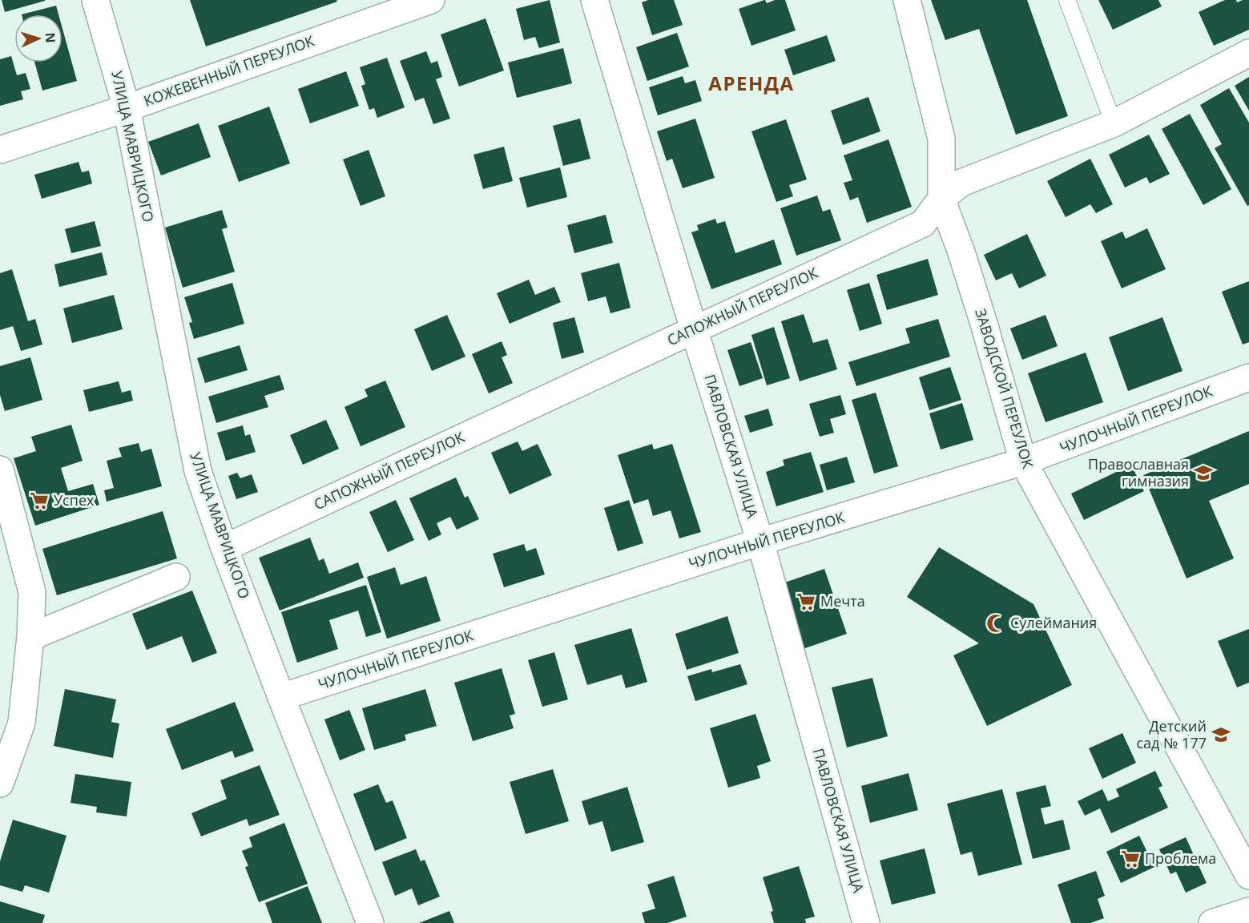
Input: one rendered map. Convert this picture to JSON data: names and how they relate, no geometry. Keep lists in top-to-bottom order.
{
  "streets": {
    "street": [
      "КОЖЕВЕННЫЙ ПЕРЕУЛОК",
      "УЛИЦА МАВРИЦКОГО",
      "САПОЖНЫЙ ПЕРЕУЛОК",
      "ЗАВОДСКОЙ ПЕРЕУЛОК",
      "ЧУЛОЧНЫЙ ПЕРЕУЛОК",
      "ПАВЛОВСКАЯ УЛИЦА"
    ]
  },
  "crossings": [
    ["КОЖЕВЕННЫЙ ПЕРЕУЛОК", "УЛИЦА МАВРИЦКОГО"],
    ["УЛИЦА МАВРИЦКОГО", "САПОЖНЫЙ ПЕРЕУЛОК"],
    ["УЛИЦА МАВРИЦКОГО", "ЧУЛОЧНЫЙ ПЕРЕУЛОК"],
    ["САПОЖНЫЙ ПЕРЕУЛОК", "ЗАВОДСКОЙ ПЕРЕУЛОК"],
    ["САПОЖНЫЙ ПЕРЕУЛОК", "ПАВЛОВСКАЯ УЛИЦА"],
    ["ЗАВОДСКОЙ ПЕРЕУЛОК", "ЧУЛОЧНЫЙ ПЕРЕУЛОК"],
    ["ЧУЛОЧНЫЙ ПЕРЕУЛОК", "ПАВЛОВСКАЯ УЛИЦА"]
  ],
  "districts": ["АРЕНДА"],
  "places": {
    "school or university": ["Православная гимназия", "Детский сад № 177"],
    "supermarket": ["Успех", "Мечта", "Проблема"],
    "mosque": ["Сулеймания"]
  },
  "north": "right"
}
